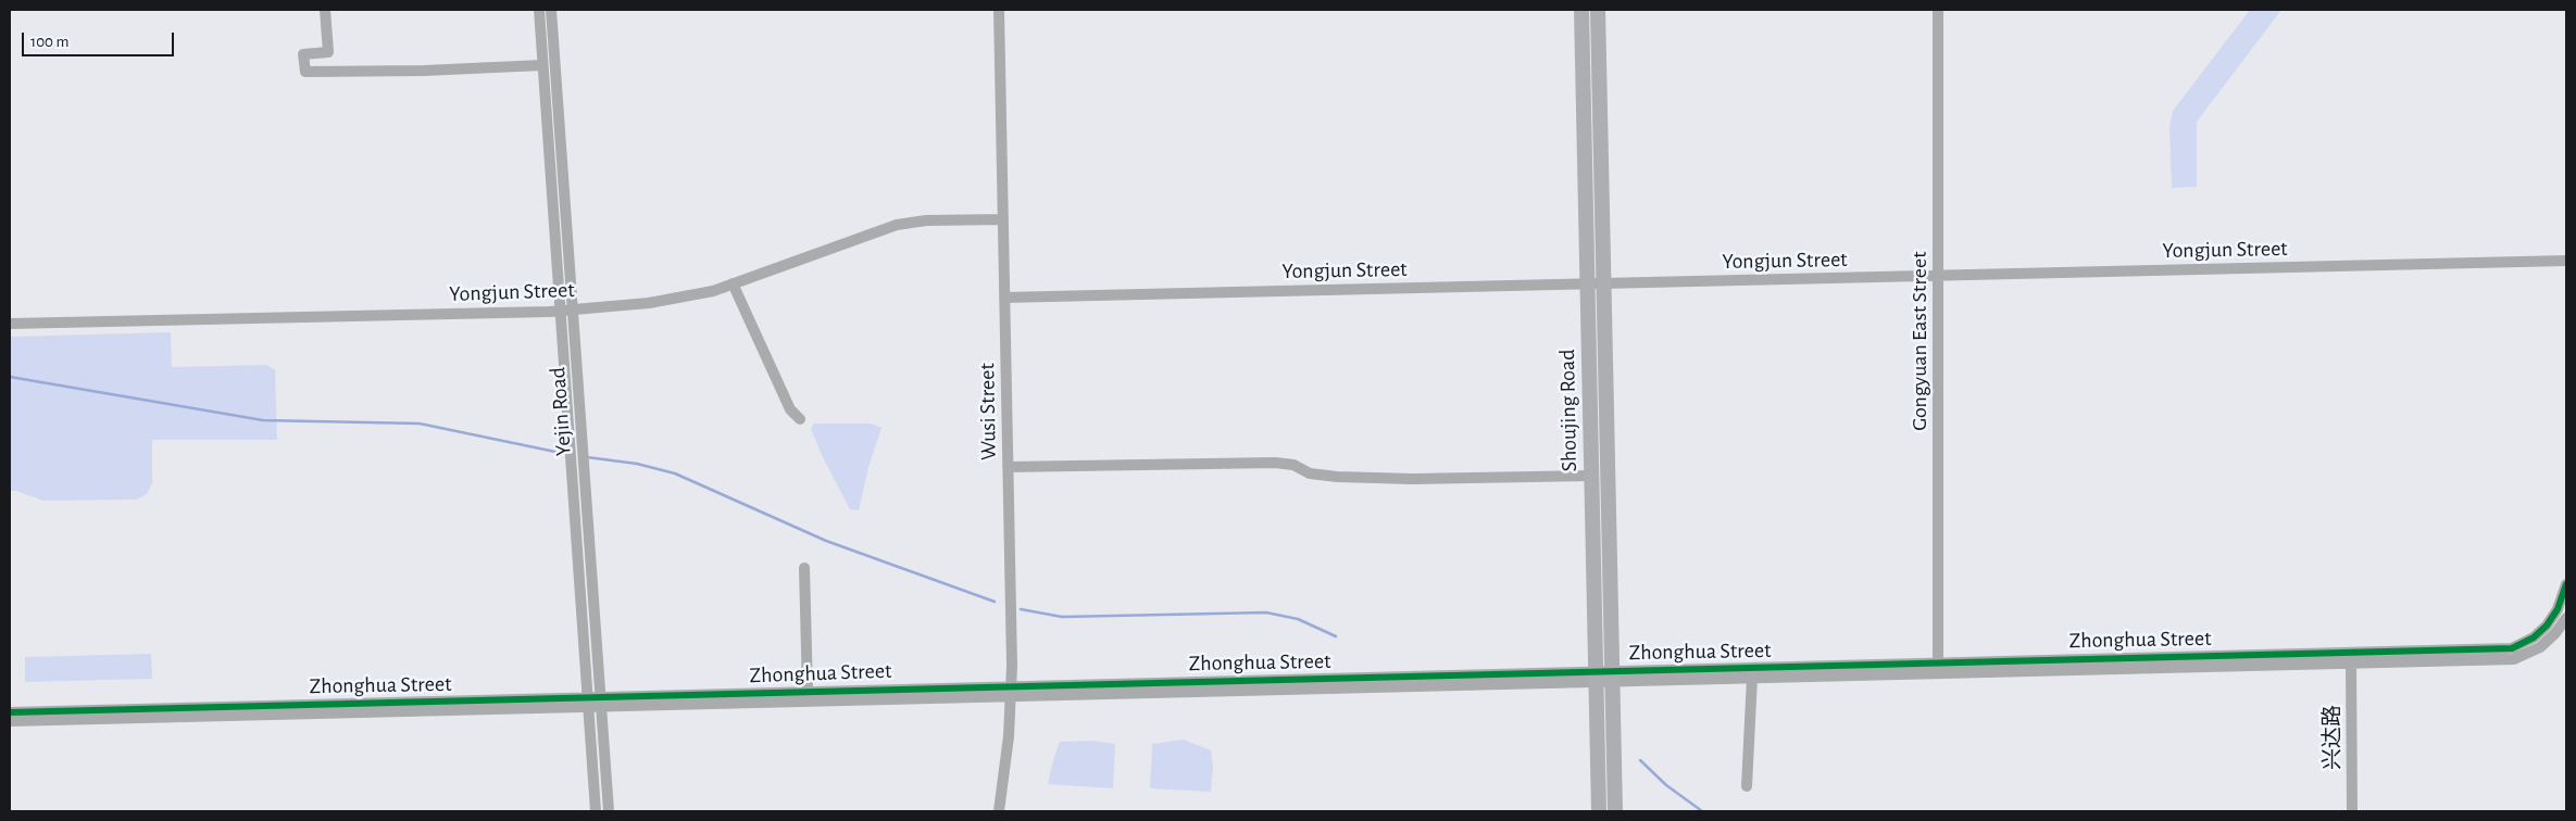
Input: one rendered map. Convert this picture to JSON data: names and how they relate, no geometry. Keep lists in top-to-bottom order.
{
  "streets": {
    "main road": ["Shoujing Road"],
    "street": [
      "Yongjun Street",
      "Gongyuan East Street",
      "Yejin Road",
      "Wusi Street",
      "Zhonghua Street",
      "兴达路"
    ]
  },
  "crossings": [
    ["Yongjun Street", "Gongyuan East Street"],
    ["Yongjun Street", "Shoujing Road"],
    ["Yongjun Street", "Yejin Road"],
    ["Yongjun Street", "Wusi Street"],
    ["Gongyuan East Street", "Zhonghua Street"],
    ["Shoujing Road", "Zhonghua Street"],
    ["Yejin Road", "Zhonghua Street"],
    ["Wusi Street", "Zhonghua Street"],
    ["Zhonghua Street", "兴达路"]
  ],
  "scale_bar": "100 m"
}
